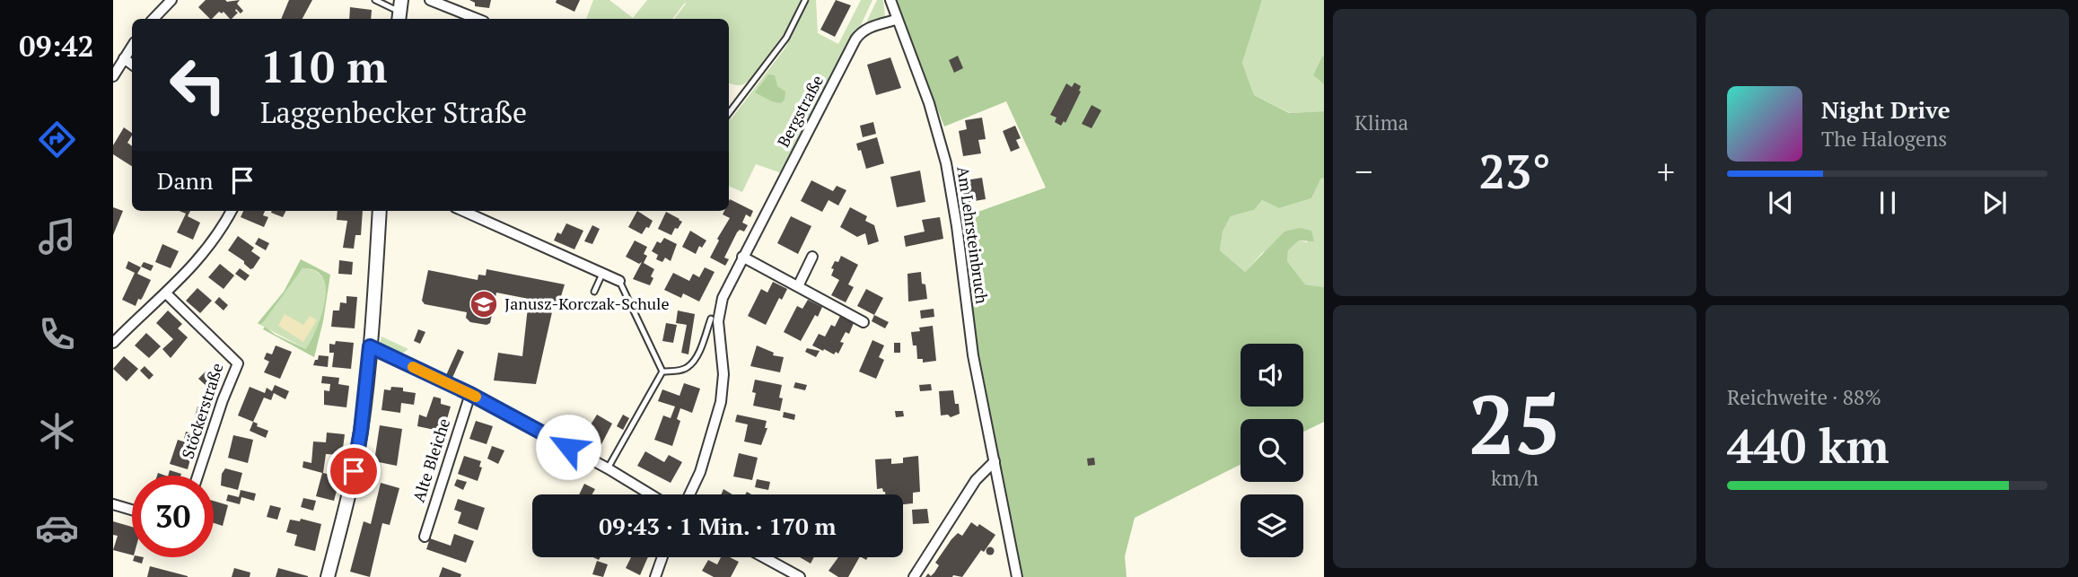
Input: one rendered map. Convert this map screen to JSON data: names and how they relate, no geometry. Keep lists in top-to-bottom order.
{
  "streets": {
    "street": [
      "Bergstraße",
      "Am Lehrsteinbruch",
      "Stöckerstraße",
      "Alte Bleiche"
    ]
  },
  "crossings": [
    ["Bergstraße", "Am Lehrsteinbruch"]
  ],
  "places": {
    "school or university": ["Janusz-Korczak-Schule"]
  },
  "page": {
    "tabs": "09:42",
    "tile": [
      "Klima",
      ["25", "km/h"],
      ["Reichweite · 88%", "440 km"]
    ],
    "turn": ["110 m", "Laggenbecker Straße"],
    "song": ["Night Drive", "The Halogens"],
    "heat": ["−", "23°", "+"],
    "then": "Dann",
    "limit": "30",
    "trip": "09:43 · 1 Min. · 170 m"
  }
}
